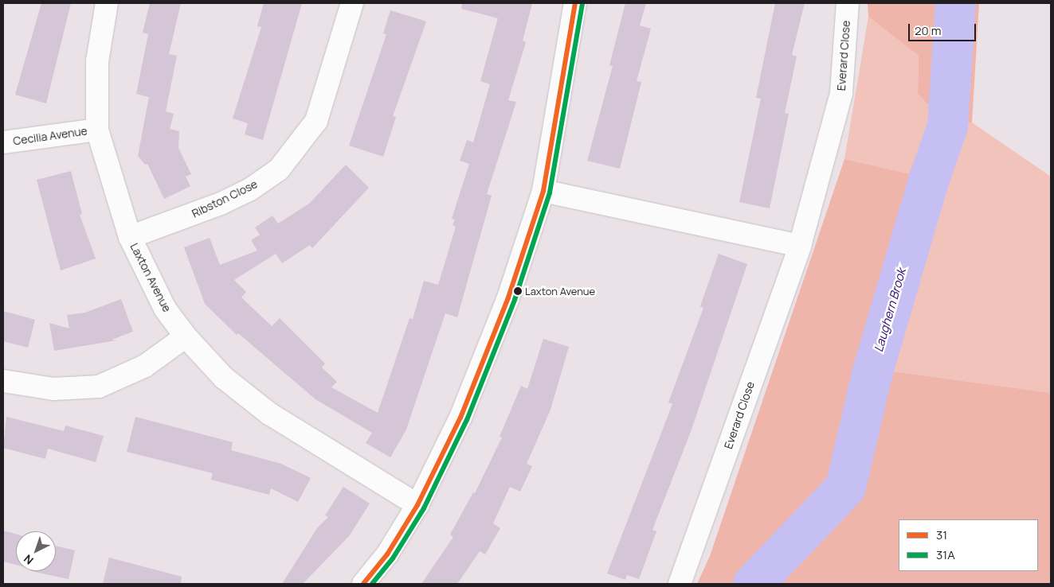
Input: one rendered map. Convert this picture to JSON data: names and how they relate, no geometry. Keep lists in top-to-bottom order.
{
  "streets": {
    "street": [
      "Everard Close",
      "Cecilia Avenue",
      "Ribston Close",
      "Laxton Avenue"
    ]
  },
  "crossings": [
    ["Cecilia Avenue", "Laxton Avenue"],
    ["Ribston Close", "Laxton Avenue"]
  ],
  "water": ["Laughern Brook"],
  "places": ["Laxton Avenue"],
  "lines": ["transit line 31", "transit line 31A"],
  "legend": ["31", "31A"],
  "scale_bar": "20 m",
  "north": "bottom left"
}
